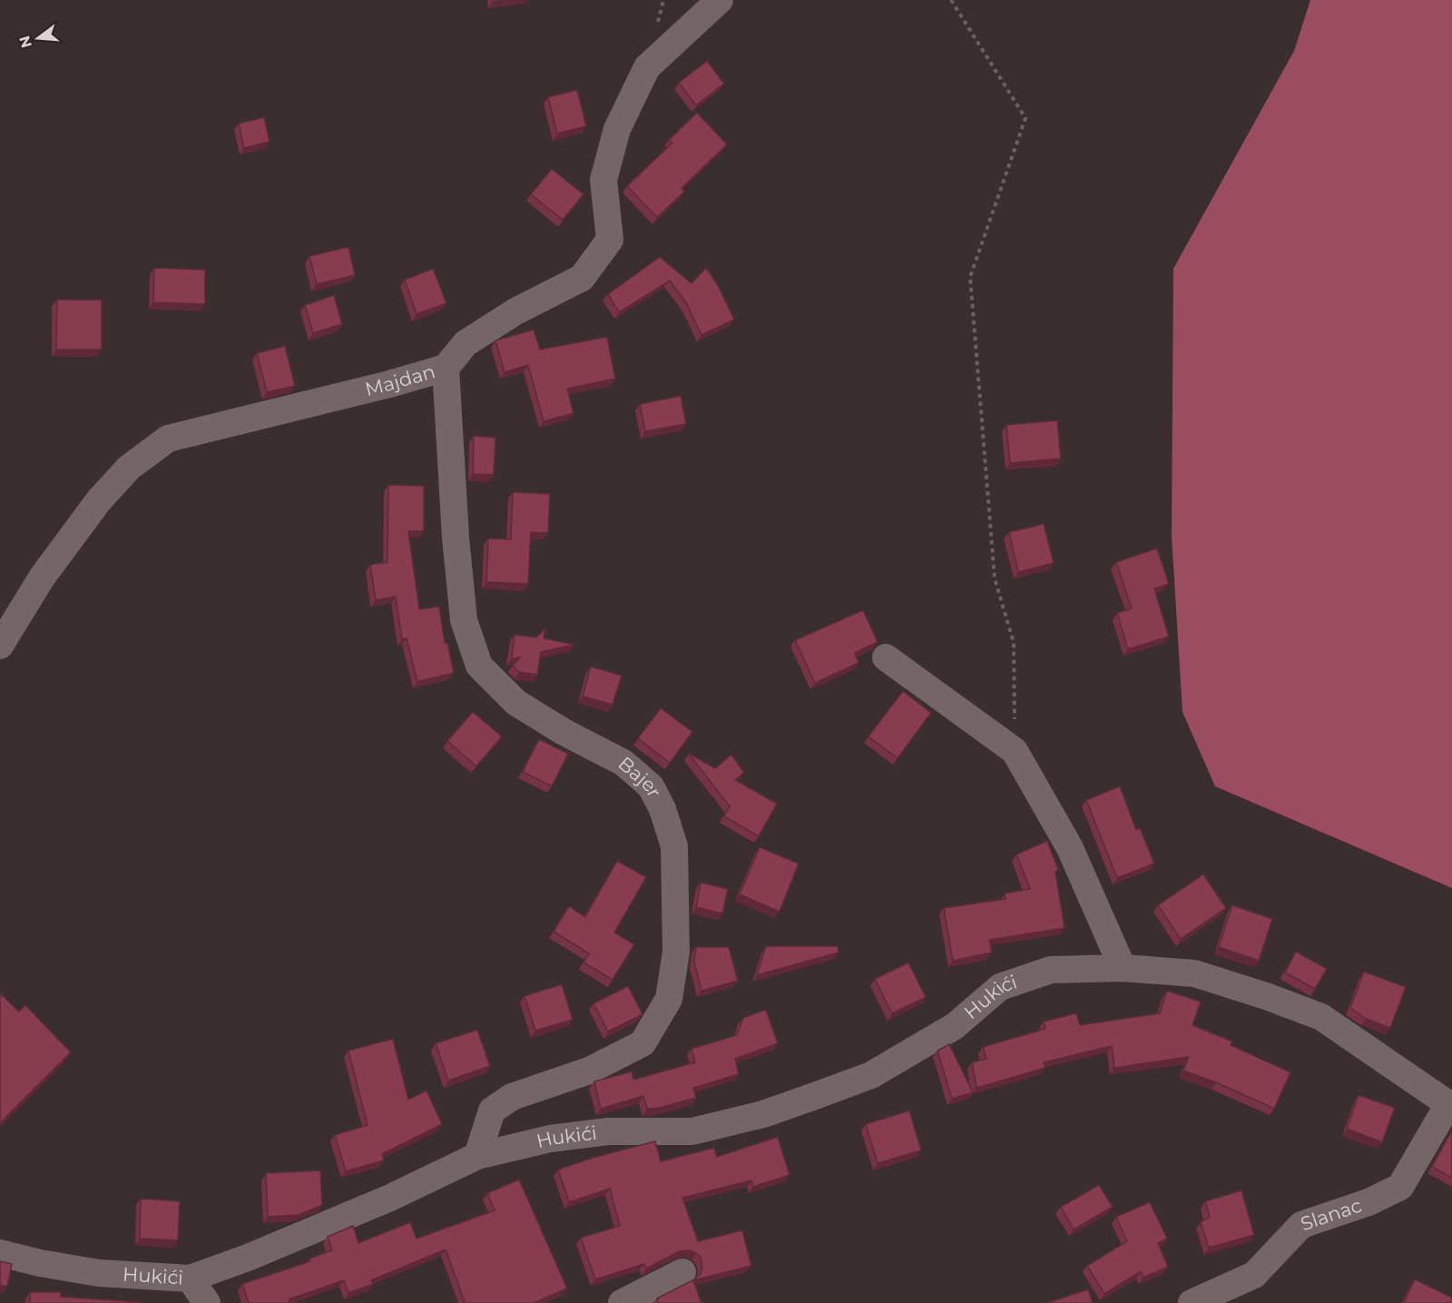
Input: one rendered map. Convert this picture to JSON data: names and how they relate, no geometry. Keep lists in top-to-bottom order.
{
  "streets": {
    "street": [
      "Majdan",
      "Bajer",
      "Hukići",
      "Slanac"
    ]
  },
  "crossings": [
    ["Majdan", "Bajer"],
    ["Bajer", "Hukići"],
    ["Hukići", "Slanac"]
  ],
  "north": "left"
}
